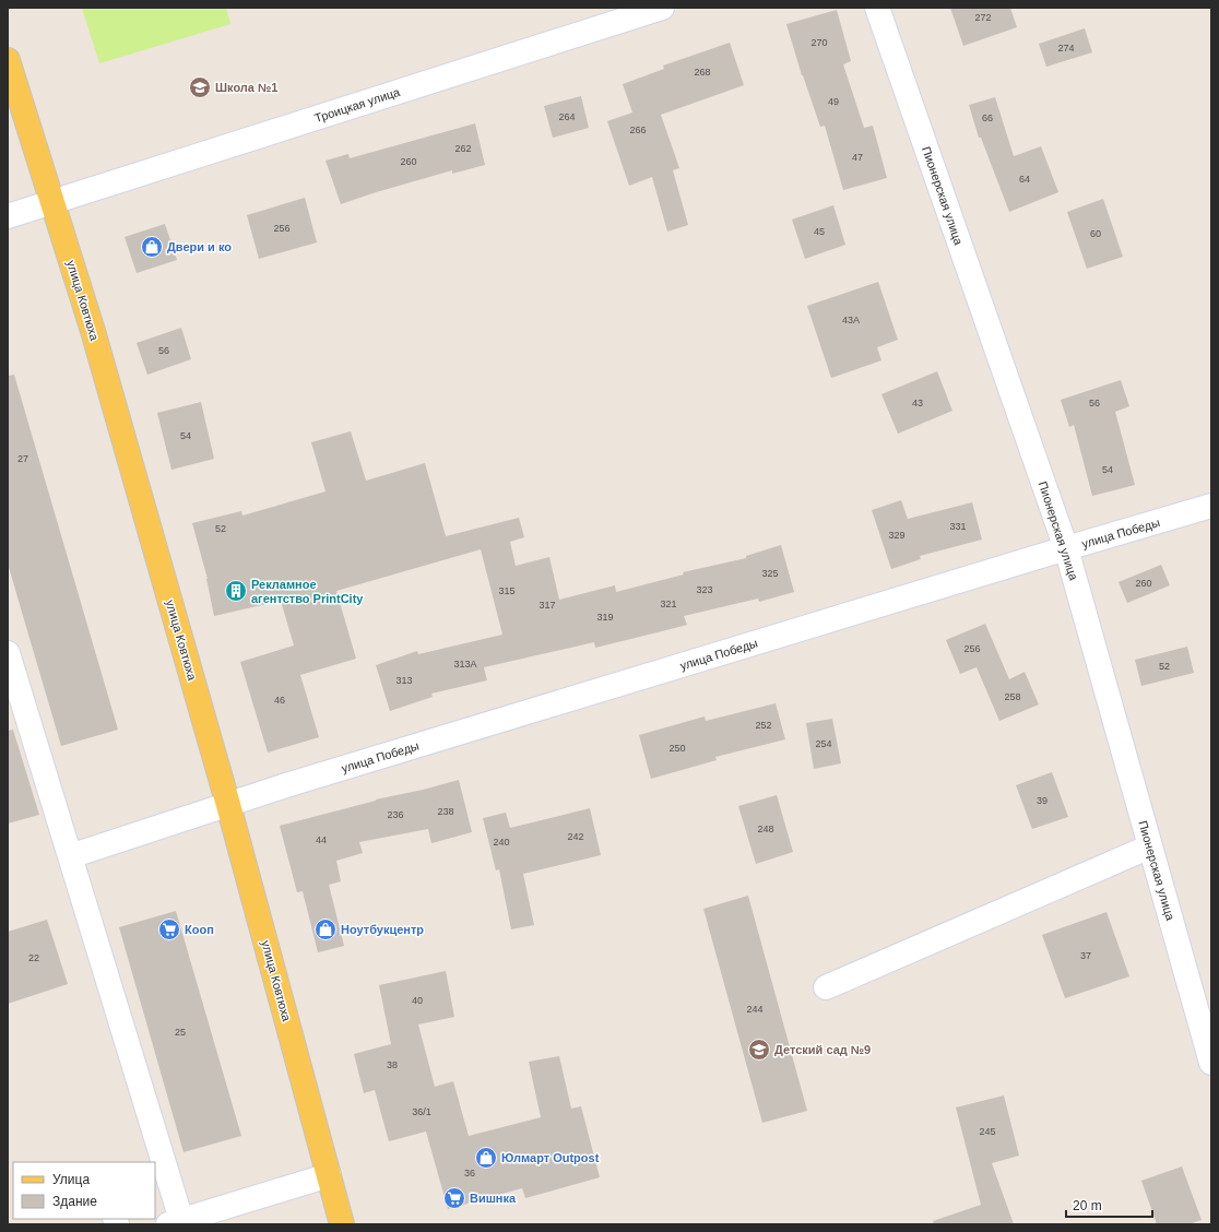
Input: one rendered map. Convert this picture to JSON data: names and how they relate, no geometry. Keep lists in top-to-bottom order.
{
  "streets": {
    "main road": ["улица Ковтюха"],
    "street": ["Троицкая улица", "Пионерская улица", "улица Победы"]
  },
  "crossings": [
    ["Троицкая улица", "улица Ковтюха"],
    ["Пионерская улица", "улица Победы"],
    ["улица Ковтюха", "улица Победы"]
  ],
  "places": {
    "school or university": ["Школа №1", "Детский сад №9"],
    "shop": ["Двери и ко", "Ноутбукцентр", "Юлмарт Outpost"],
    "building": ["Рекламное агентство PrintCity"],
    "supermarket": ["Кооп", "Вишнка"]
  },
  "house_numbers": [
    "272",
    "270",
    "274",
    "268",
    "49",
    "264",
    "66",
    "266",
    "262",
    "47",
    "260",
    "64",
    "256",
    "45",
    "60",
    "43А",
    "56",
    "43",
    "56",
    "54",
    "27",
    "54",
    "331",
    "52",
    "329",
    "325",
    "260",
    "323",
    "315",
    "321",
    "317",
    "319",
    "256",
    "313А",
    "52",
    "313",
    "258",
    "46",
    "252",
    "254",
    "250",
    "39",
    "238",
    "236",
    "248",
    "242",
    "44",
    "240",
    "37",
    "22",
    "40",
    "244",
    "25",
    "38",
    "36/1",
    "245",
    "36"
  ],
  "legend": ["Улица", "Здание"],
  "scale_bar": "20 m"
}
